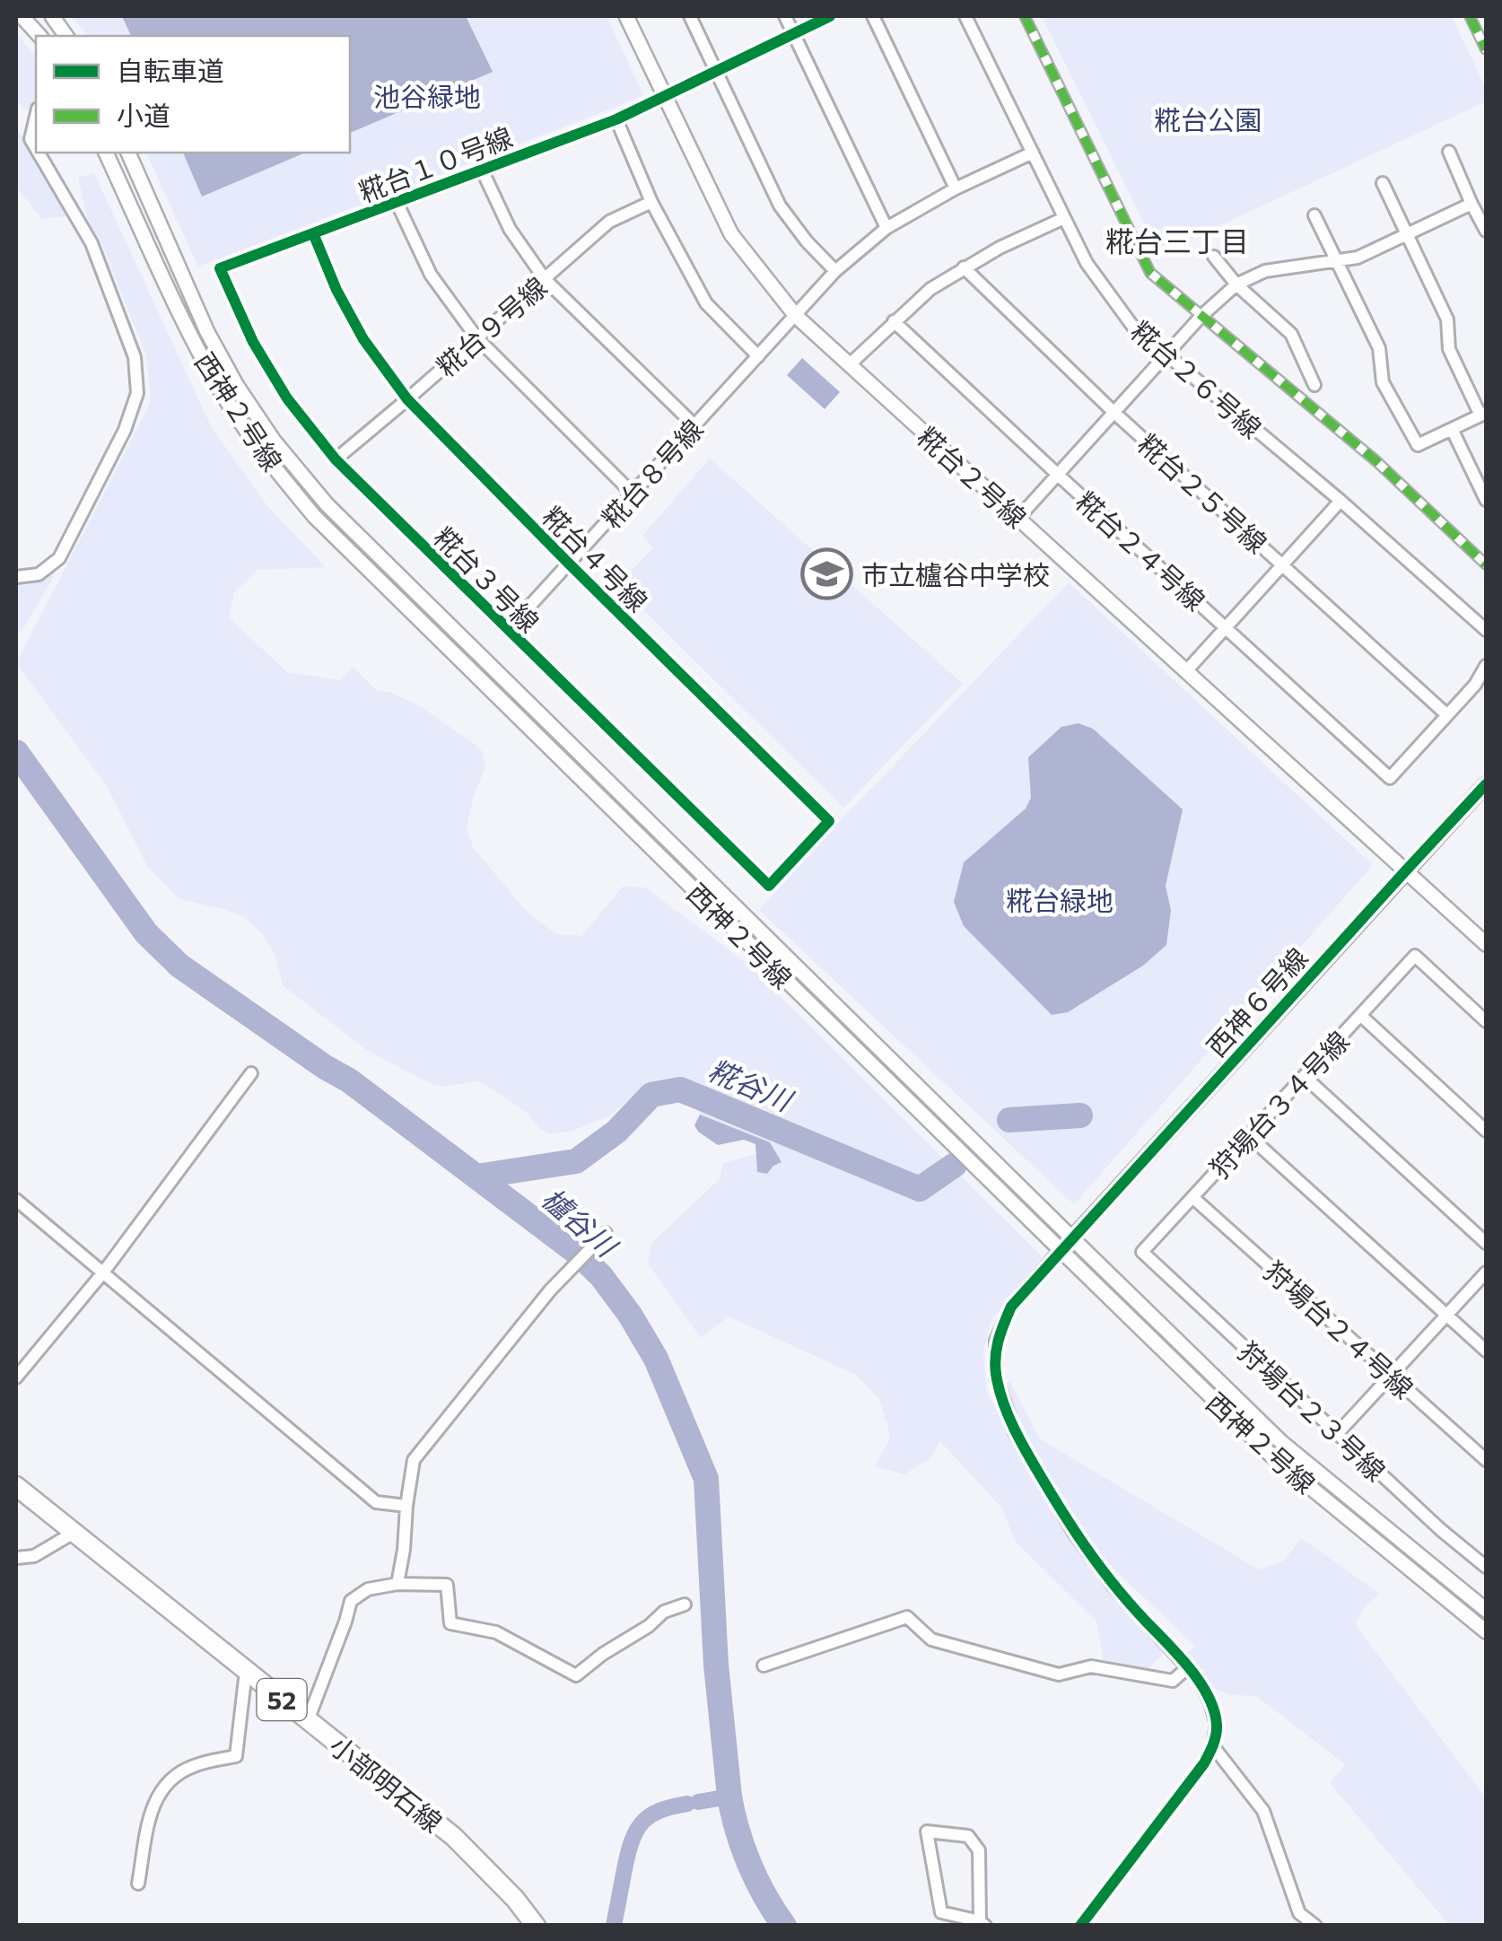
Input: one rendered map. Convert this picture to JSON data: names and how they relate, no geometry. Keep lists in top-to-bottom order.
{
  "streets": {
    "main road": ["52", "小部明石線"],
    "street": [
      "糀台１０号線",
      "糀台９号線",
      "糀台２６号線",
      "西神２号線",
      "糀台８号線",
      "糀台２号線",
      "糀台２５号線",
      "糀台２４号線",
      "糀台４号線",
      "糀台３号線",
      "西神６号線",
      "狩場台３４号線",
      "狩場台２４号線",
      "狩場台２３号線"
    ]
  },
  "crossings": [
    ["糀台１０号線", "糀台２号線"],
    ["糀台１０号線", "糀台４号線"],
    ["糀台１０号線", "糀台３号線"],
    ["糀台９号線", "糀台４号線"],
    ["糀台９号線", "糀台３号線"],
    ["糀台２６号線", "糀台８号線"],
    ["西神２号線", "西神６号線"],
    ["糀台８号線", "糀台２号線"],
    ["糀台８号線", "糀台４号線"],
    ["糀台８号線", "糀台３号線"],
    ["糀台２号線", "西神６号線"],
    ["糀台２５号線", "糀台２４号線"],
    ["糀台４号線", "糀台３号線"],
    ["狩場台３４号線", "狩場台２４号線"],
    ["狩場台３４号線", "狩場台２３号線"]
  ],
  "districts": ["糀台三丁目"],
  "water": ["糀谷川", "櫨谷川"],
  "parks": ["池谷緑地", "糀台公園", "糀台緑地"],
  "places": {
    "school or university": ["市立櫨谷中学校"]
  },
  "legend": ["自転車道", "小道"]
}
